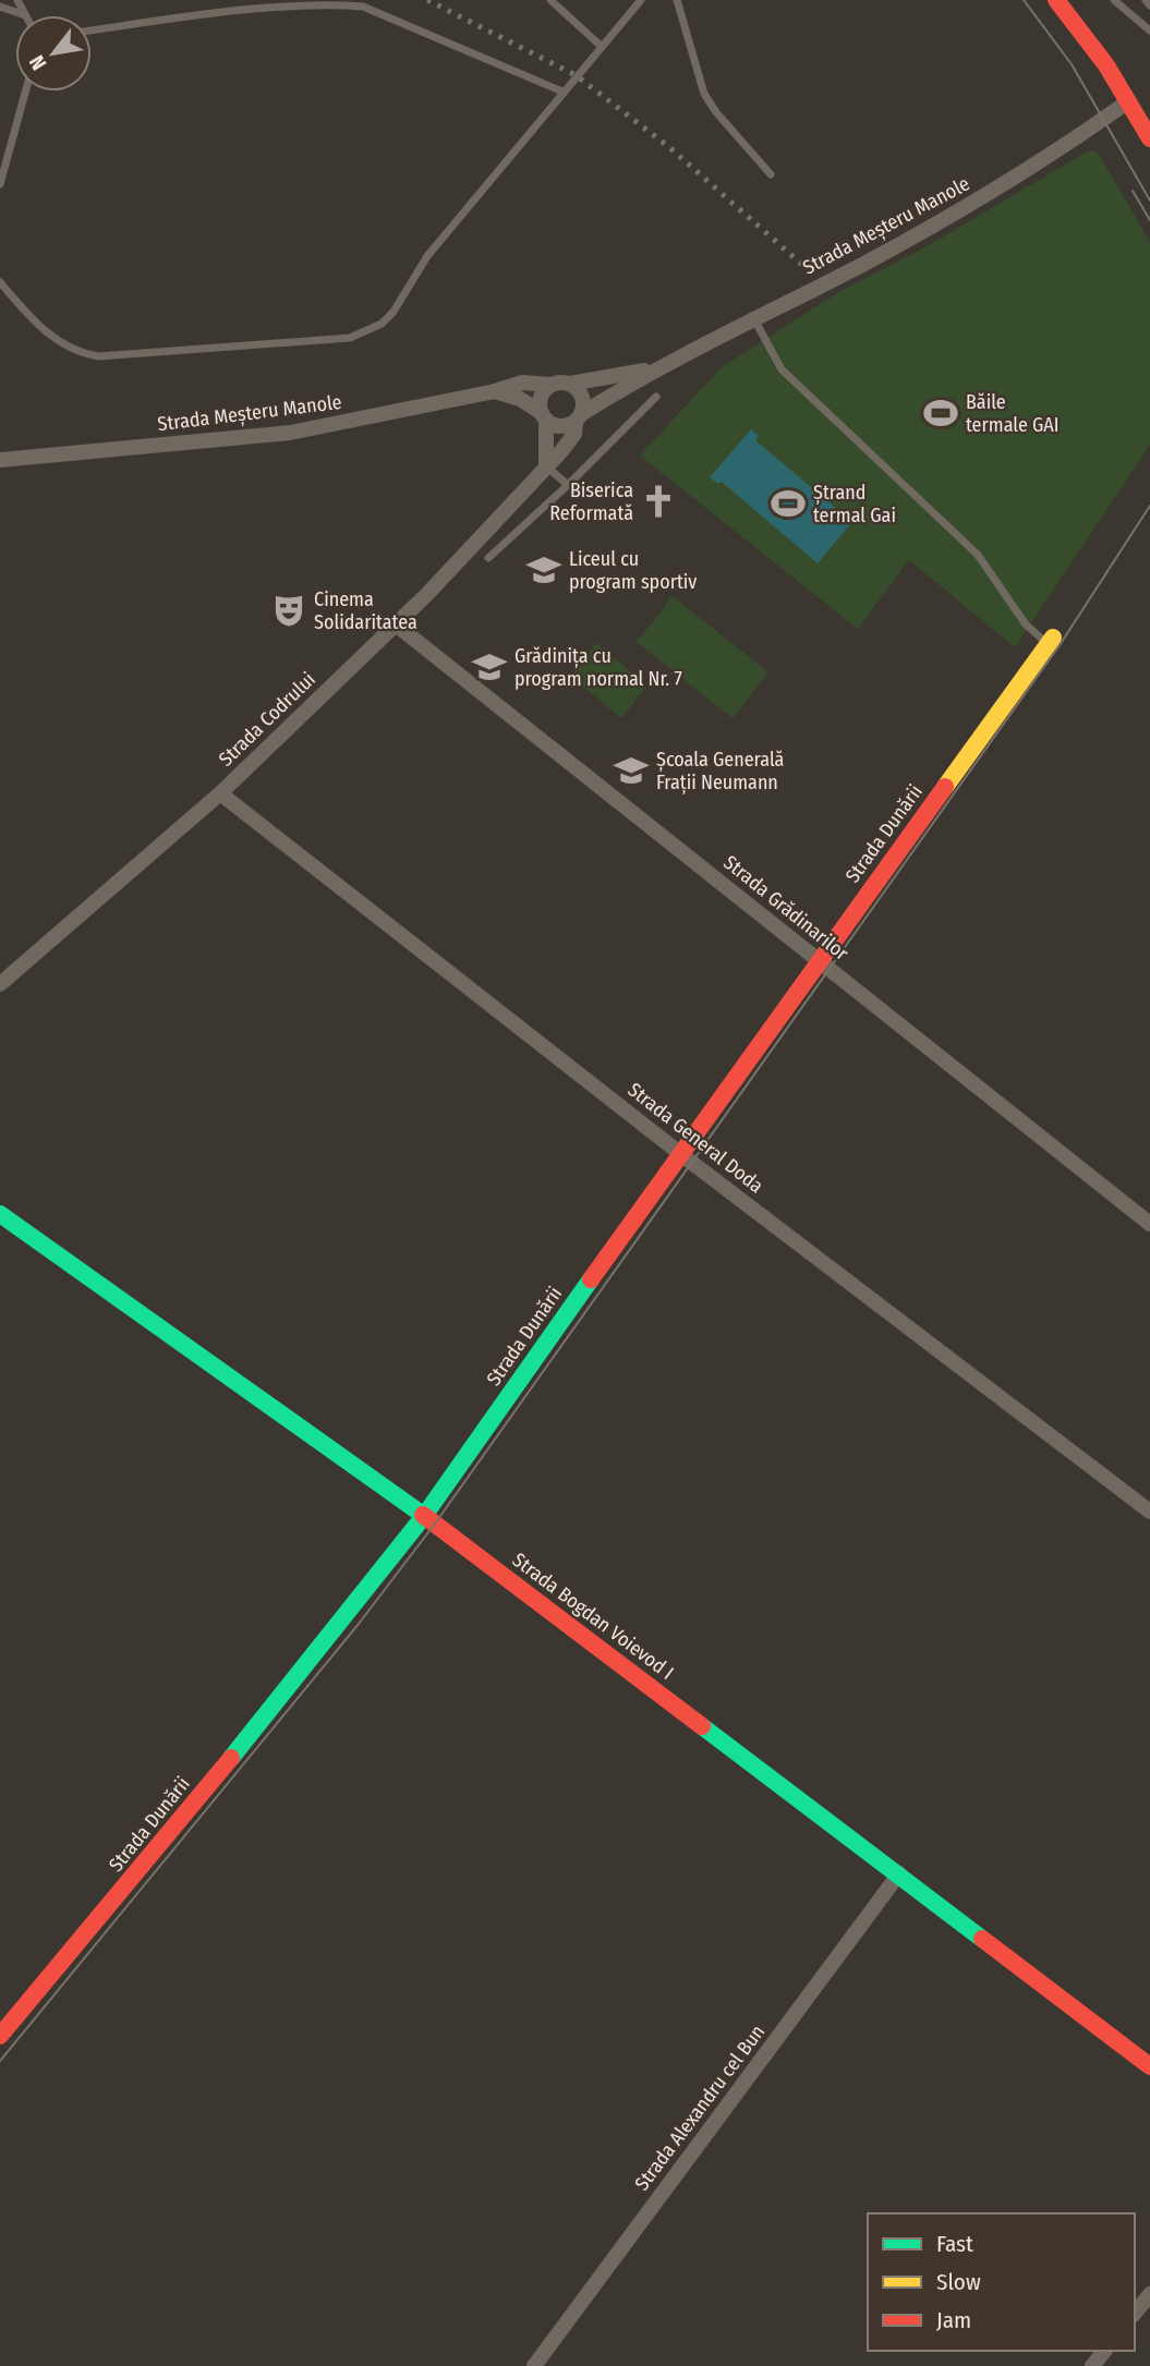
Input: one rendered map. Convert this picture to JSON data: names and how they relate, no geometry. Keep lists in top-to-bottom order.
{
  "streets": {
    "street": [
      "Strada Meșteru Manole",
      "Strada Codrului",
      "Strada Dunării",
      "Strada Grădinarilor",
      "Strada General Doda",
      "Strada Bogdan Voievod I",
      "Strada Alexandru cel Bun"
    ]
  },
  "crossings": [
    ["Strada Meșteru Manole", "Strada Codrului"],
    ["Strada Codrului", "Strada Grădinarilor"],
    ["Strada Codrului", "Strada General Doda"],
    ["Strada Dunării", "Strada Grădinarilor"],
    ["Strada Dunării", "Strada General Doda"],
    ["Strada Dunării", "Strada Bogdan Voievod I"],
    ["Strada Bogdan Voievod I", "Strada Alexandru cel Bun"]
  ],
  "places": {
    "sports": ["Băile termale GAI", "Ștrand termal Gai"],
    "church": ["Biserica Reformată"],
    "school or university": ["Liceul cu program sportiv", "Grădinița cu program normal Nr. 7", "Școala Generală Frații Neumann"],
    "theatre": ["Cinema Solidaritatea"]
  },
  "legend": ["Fast", "Slow", "Jam"],
  "north": "bottom left"
}
